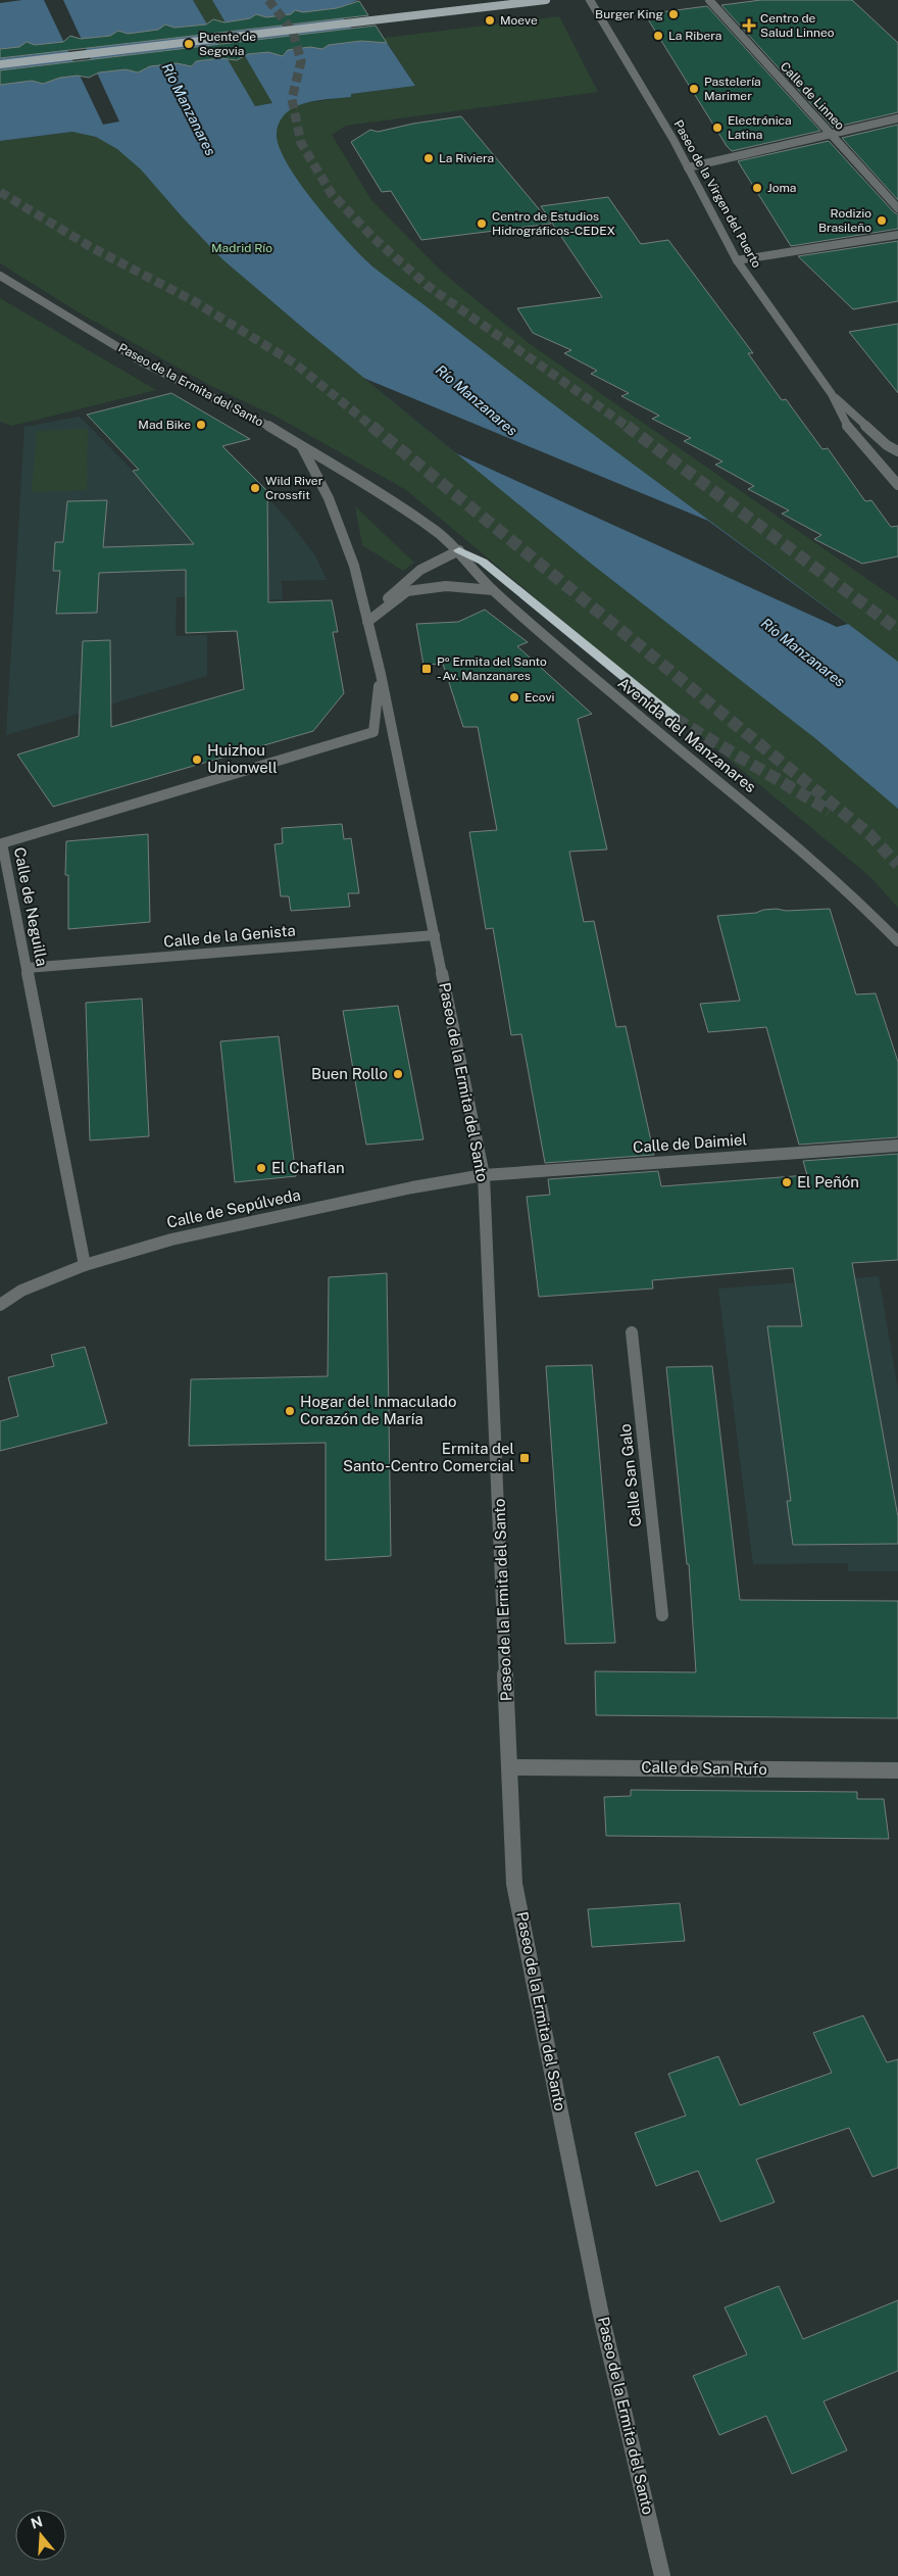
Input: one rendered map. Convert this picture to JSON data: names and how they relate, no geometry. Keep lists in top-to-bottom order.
{
  "streets": {
    "street": [
      "Calle de Linneo",
      "Paseo de la Virgen del Puerto",
      "Paseo de la Ermita del Santo",
      "Avenida del Manzanares",
      "Calle de Neguilla",
      "Calle de la Genista",
      "Calle de Daimiel",
      "Calle de Sepúlveda",
      "Calle San Galo",
      "Calle de San Rufo"
    ]
  },
  "crossings": [
    ["Paseo de la Ermita del Santo", "Avenida del Manzanares"],
    ["Paseo de la Ermita del Santo", "Calle de Neguilla"],
    ["Paseo de la Ermita del Santo", "Calle de la Genista"],
    ["Paseo de la Ermita del Santo", "Calle de Daimiel"],
    ["Paseo de la Ermita del Santo", "Calle de Sepúlveda"],
    ["Paseo de la Ermita del Santo", "Calle de San Rufo"],
    ["Calle de Neguilla", "Calle de la Genista"],
    ["Calle de Neguilla", "Calle de Sepúlveda"],
    ["Calle de Daimiel", "Calle de Sepúlveda"]
  ],
  "water": ["Río Manzanares"],
  "parks": ["Madrid Río"],
  "places": {
    "other": [
      "Burger King",
      "Moeve",
      "La Ribera",
      "Puente de Segovia",
      "Pastelería Marimer",
      "Electrónica Latina",
      "La Riviera",
      "Joma",
      "Rodizio Brasileño",
      "Centro de Estudios Hidrográficos-CEDEX",
      "Mad Bike",
      "Wild River Crossfit",
      "Ecovi",
      "Huizhou Unionwell",
      "Buen Rollo",
      "El Chaflan",
      "El Peñón",
      "Hogar del Inmaculado Corazón de María"
    ],
    "health": ["Centro de Salud Linneo"],
    "transit": ["Pº Ermita del Santo - Av. Manzanares", "Ermita del Santo-Centro Comercial"]
  },
  "north": "top"
}
